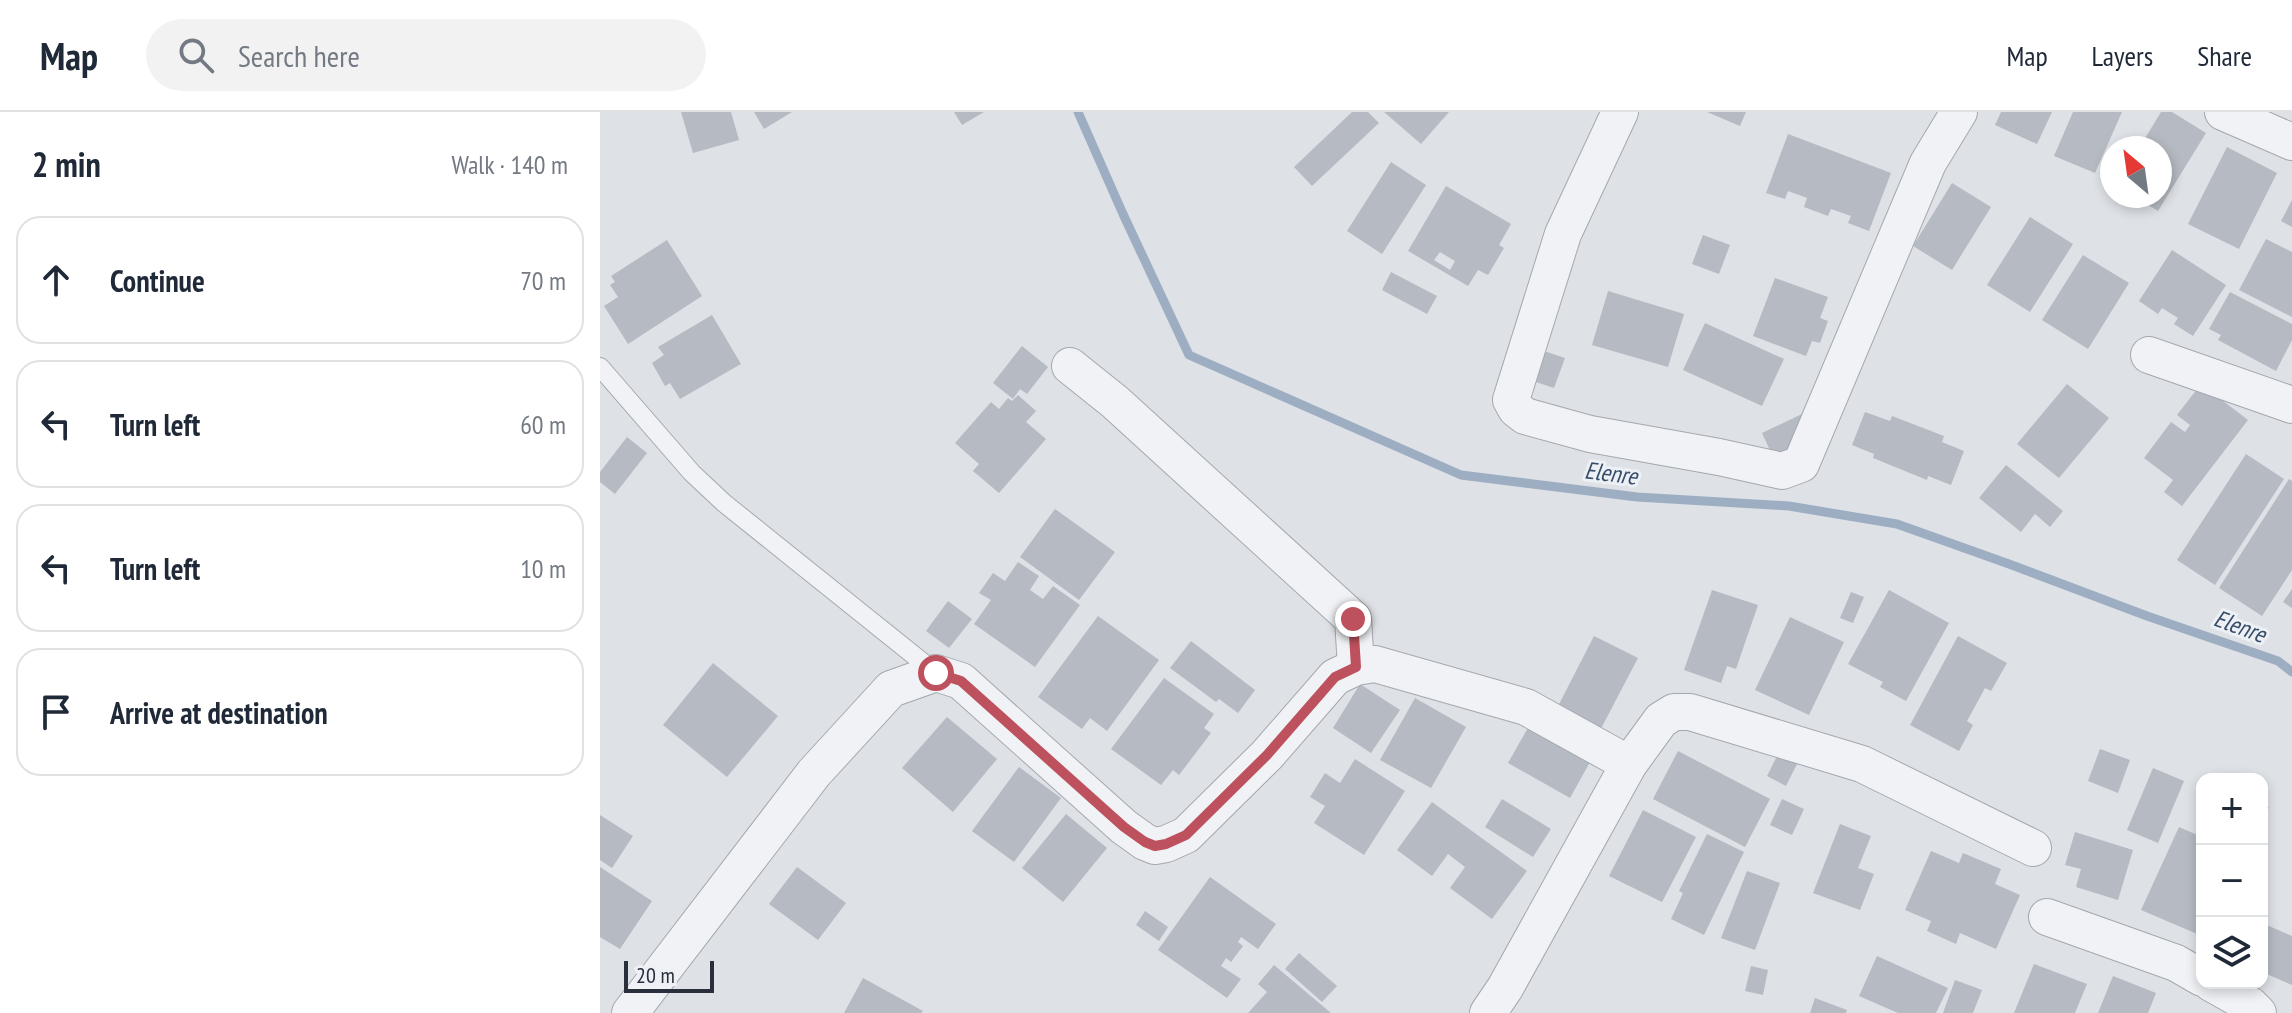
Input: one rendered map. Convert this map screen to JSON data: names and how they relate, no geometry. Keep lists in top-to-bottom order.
{
  "water": ["Elenre"],
  "scale_bar": "20 m",
  "north": "top left",
  "page": {
    "header": "Map",
    "search": "Search here",
    "nav": ["Map", "Layers", "Share"],
    "heading": ["2 min", "Walk · 140 m"],
    "list": [
      ["Continue", "70 m"],
      ["Turn left", "60 m"],
      ["Turn left", "10 m"],
      "Arrive at destination"
    ],
    "map_buttons": ["+", "−"],
    "scale": "20 m"
  }
}
